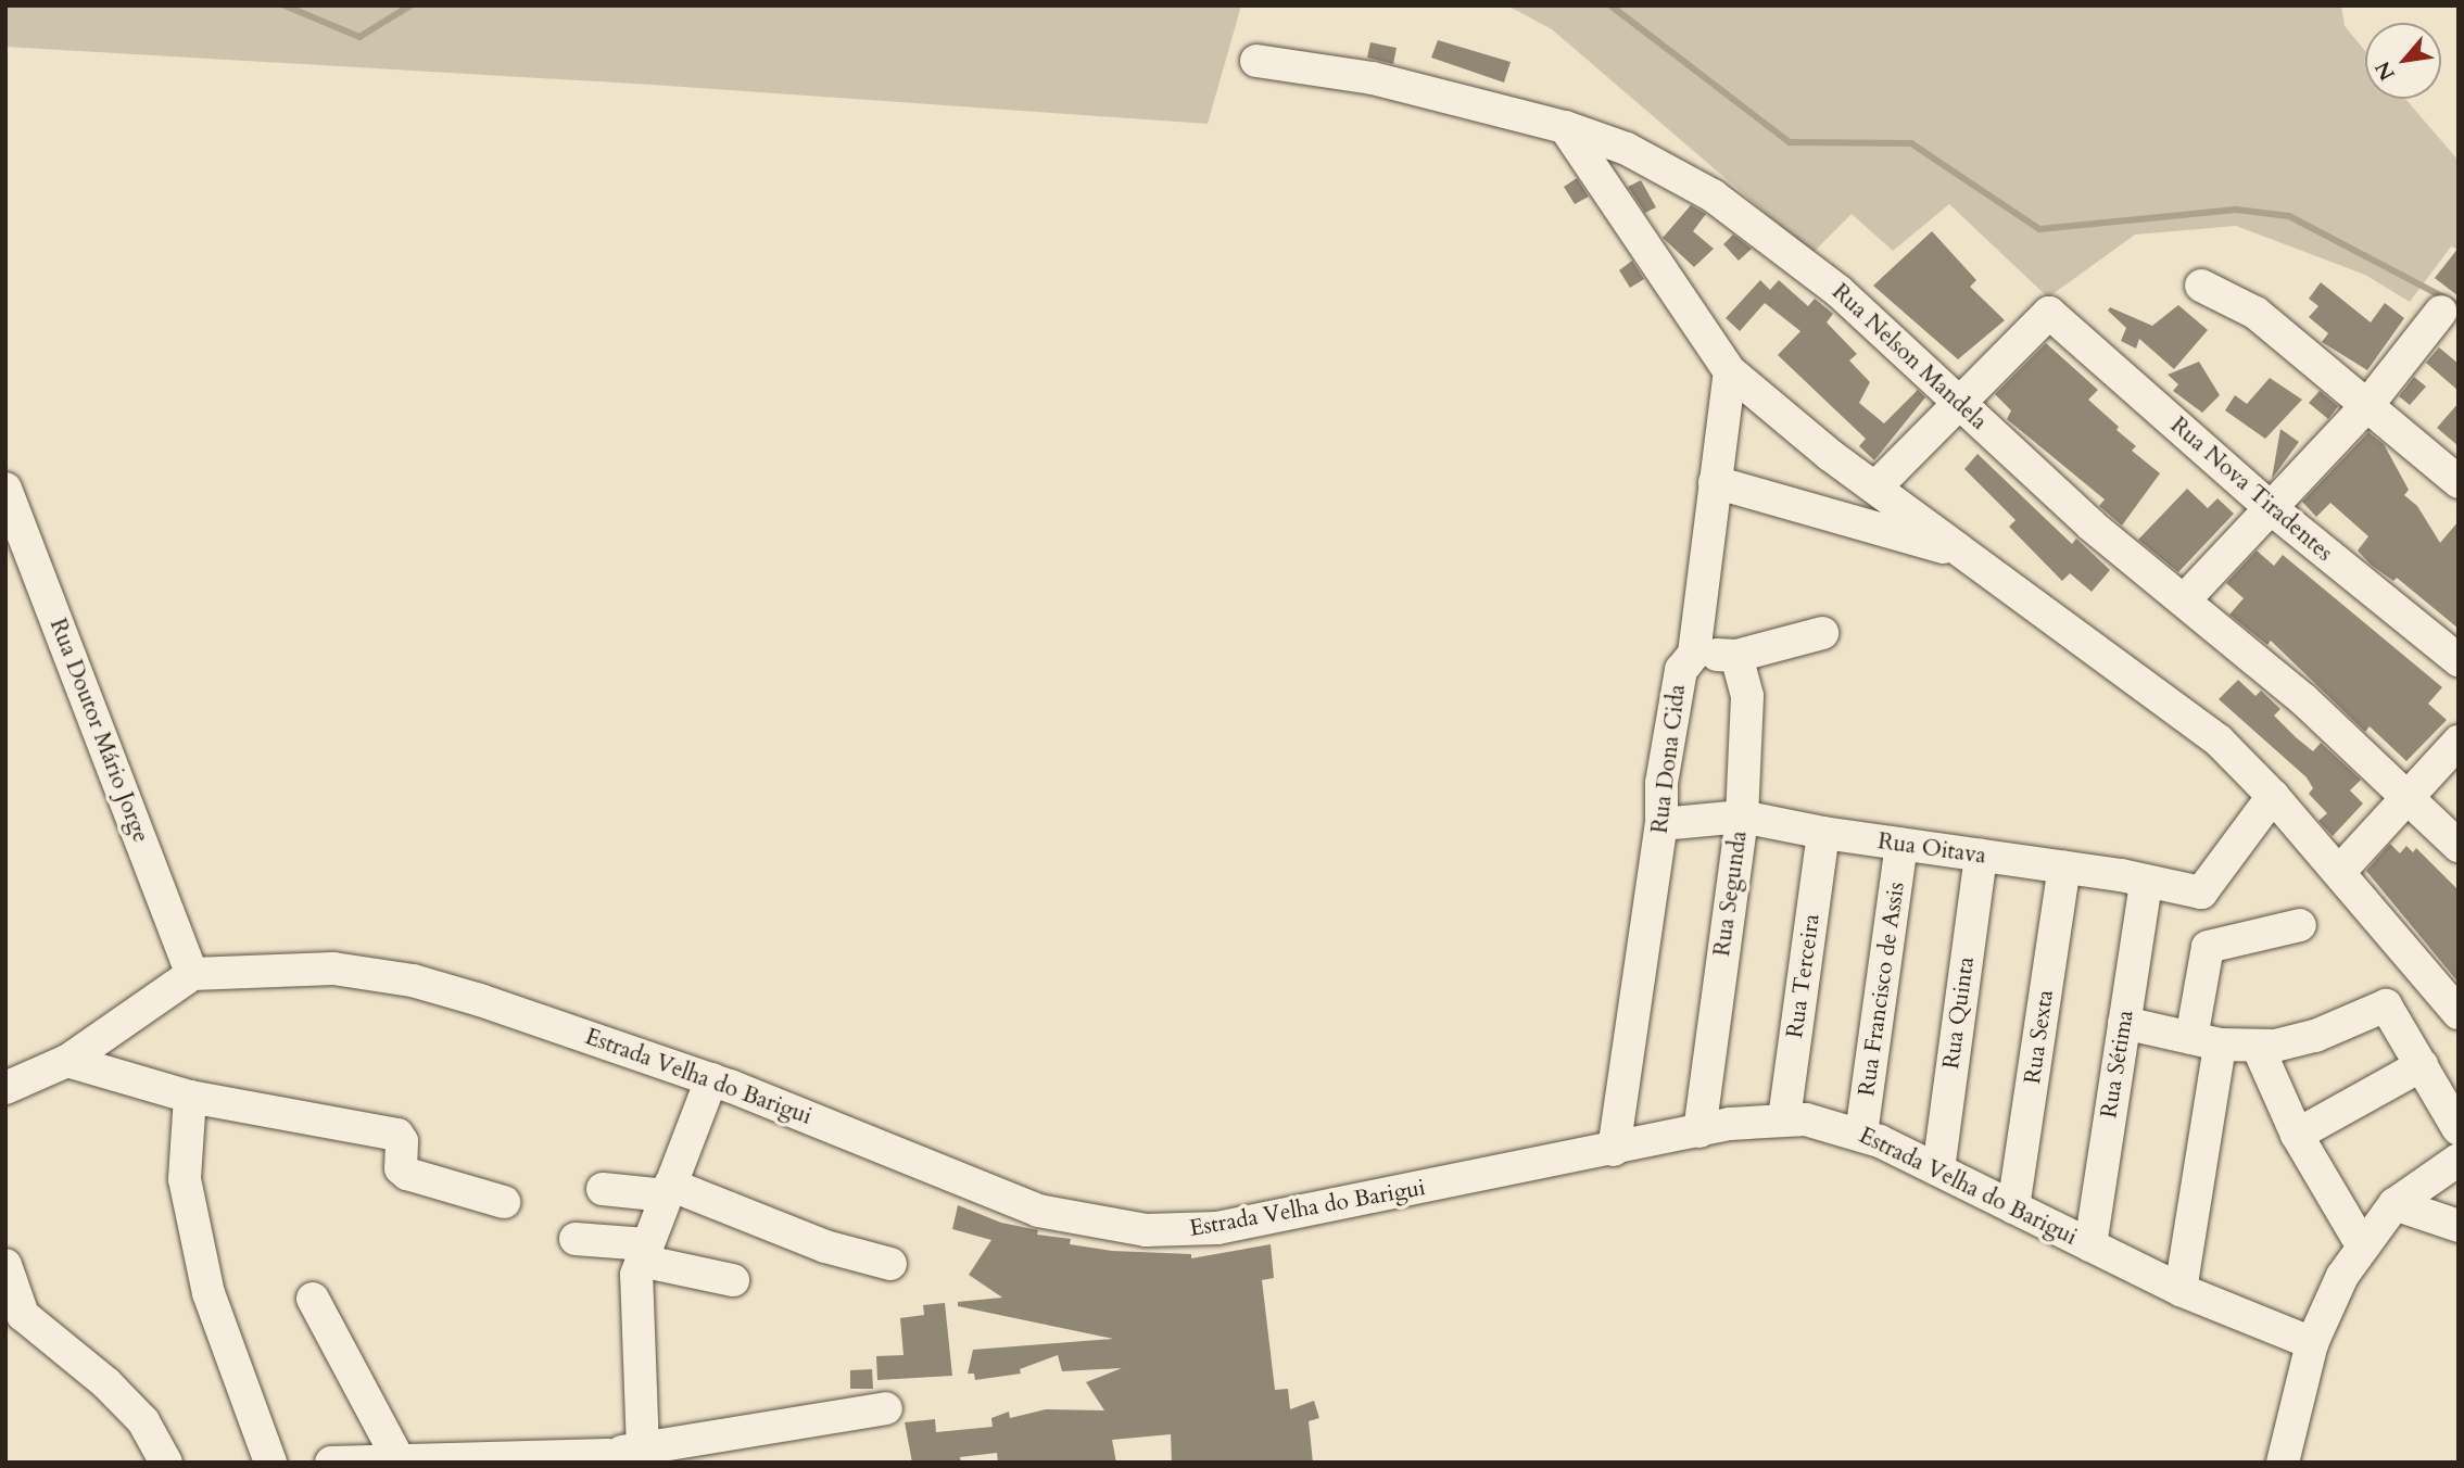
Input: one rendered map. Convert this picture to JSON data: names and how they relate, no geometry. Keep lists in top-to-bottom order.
{
  "streets": {
    "street": [
      "Rua Nelson Mandela",
      "Rua Nova Tiradentes",
      "Rua Doutor Mário Jorge",
      "Rua Dona Cida",
      "Rua Oitava",
      "Rua Segunda",
      "Rua Terceira",
      "Rua Francisco de Assis",
      "Rua Quinta",
      "Rua Sexta",
      "Rua Sétima",
      "Estrada Velha do Barigui"
    ]
  },
  "crossings": [
    ["Rua Nelson Mandela", "Rua Nova Tiradentes"],
    ["Rua Doutor Mário Jorge", "Estrada Velha do Barigui"],
    ["Rua Dona Cida", "Rua Oitava"],
    ["Rua Dona Cida", "Estrada Velha do Barigui"],
    ["Rua Oitava", "Rua Segunda"],
    ["Rua Oitava", "Rua Terceira"],
    ["Rua Oitava", "Rua Francisco de Assis"],
    ["Rua Oitava", "Rua Quinta"],
    ["Rua Oitava", "Rua Sexta"],
    ["Rua Oitava", "Rua Sétima"],
    ["Rua Segunda", "Estrada Velha do Barigui"],
    ["Rua Terceira", "Estrada Velha do Barigui"],
    ["Rua Francisco de Assis", "Estrada Velha do Barigui"],
    ["Rua Quinta", "Estrada Velha do Barigui"],
    ["Rua Sexta", "Estrada Velha do Barigui"],
    ["Rua Sétima", "Estrada Velha do Barigui"]
  ],
  "north": "bottom left"
}
